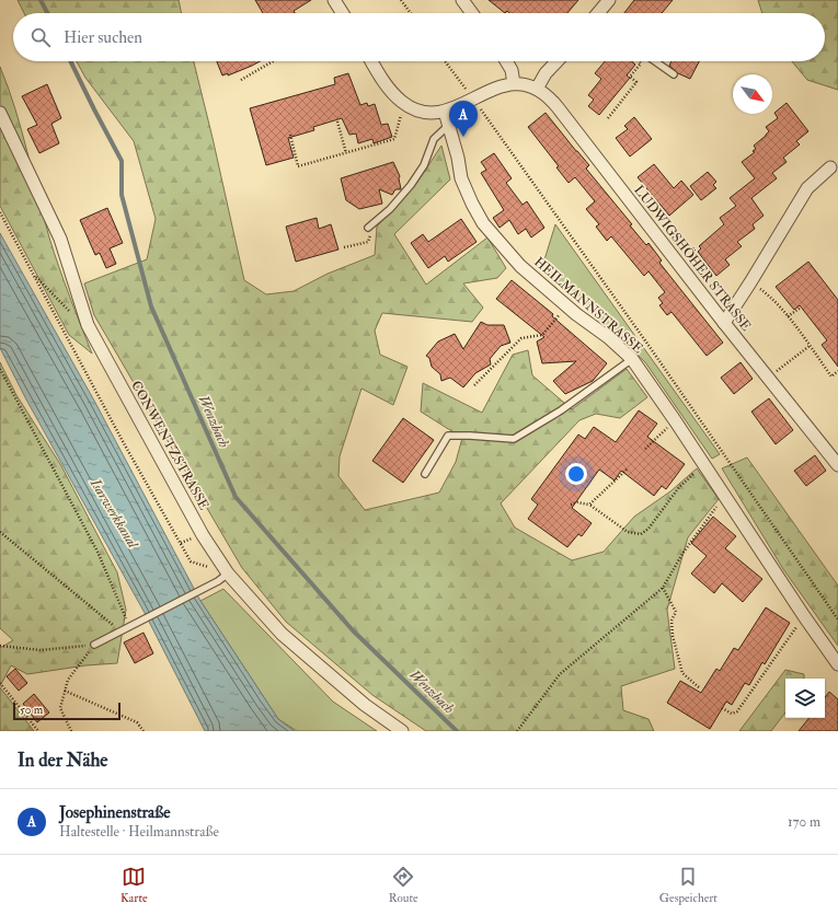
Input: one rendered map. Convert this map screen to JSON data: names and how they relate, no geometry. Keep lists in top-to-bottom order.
{
  "streets": {
    "street": ["LUDWIGSHÖHER STRASSE", "HEILMANNSTRASSE", "CONWENTZSTRASSE"]
  },
  "crossings": [
    ["LUDWIGSHÖHER STRASSE", "HEILMANNSTRASSE"]
  ],
  "water": ["Wenzbach", "Isarwerkkanal"],
  "scale_bar": "50 m",
  "north": "bottom right",
  "page": {
    "search": "Hier suchen",
    "pins": "A",
    "scale": "50 m",
    "heading": "In der Nähe",
    "list": [
      {
        "mark": "A",
        "name": "Josephinenstraße",
        "note": "Haltestelle · Heilmannstraße",
        "value": "170 m"
      }
    ],
    "nav": ["Karte", "Route", "Gespeichert"]
  }
}
